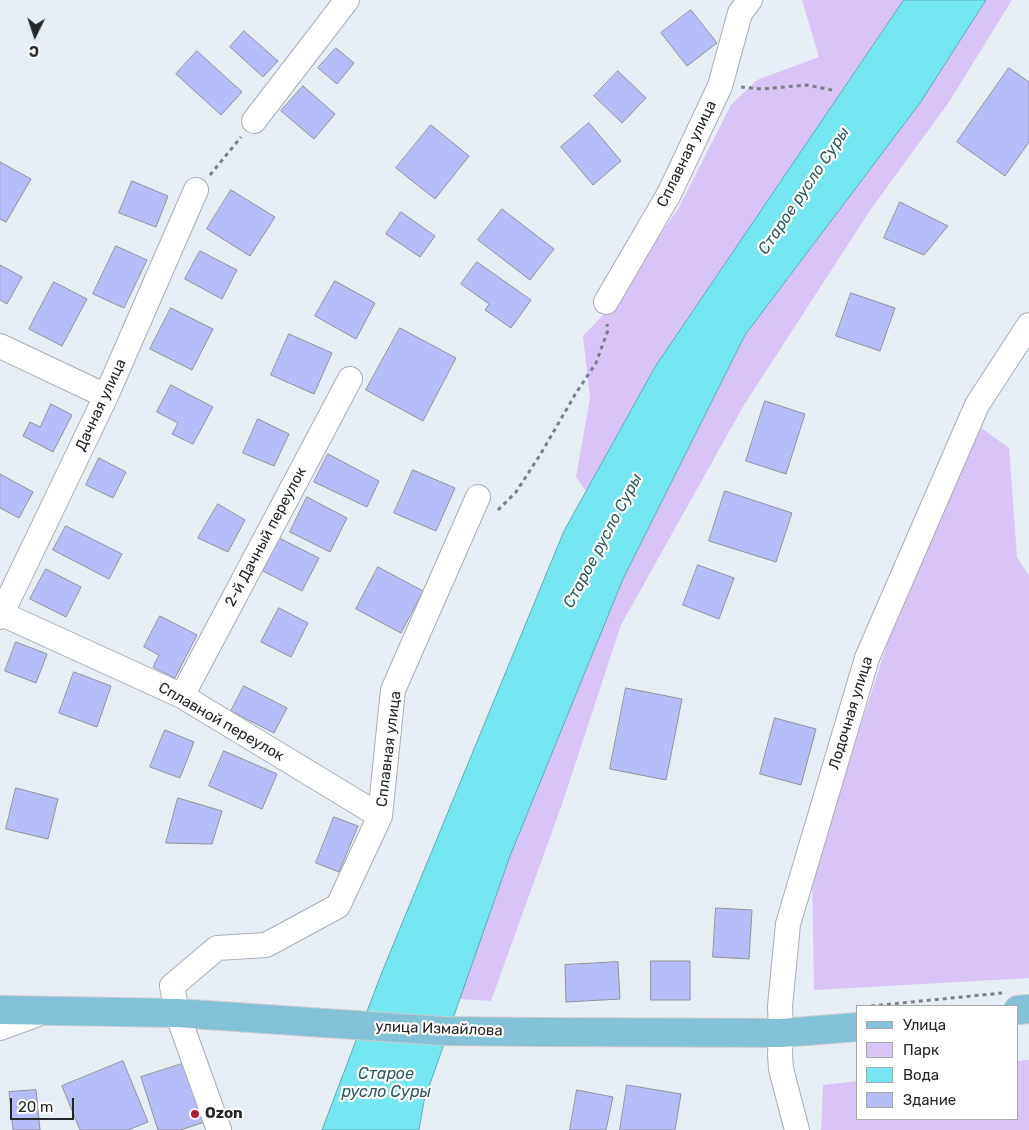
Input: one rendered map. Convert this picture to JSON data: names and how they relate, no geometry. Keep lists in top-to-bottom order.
{
  "streets": {
    "main road": ["улица Измайлова"],
    "street": [
      "Сплавная улица",
      "Дачная улица",
      "2-й Дачный переулок",
      "Лодочная улица",
      "Сплавной переулок"
    ]
  },
  "crossings": [
    ["Сплавная улица", "Сплавной переулок"],
    ["Сплавная улица", "улица Измайлова"],
    ["Дачная улица", "Сплавной переулок"],
    ["2-й Дачный переулок", "Сплавной переулок"],
    ["Лодочная улица", "улица Измайлова"]
  ],
  "water": ["Старое русло Суры"],
  "places": ["Ozon"],
  "legend": [
    "Улица",
    "Парк",
    "Вода",
    "Здание"
  ],
  "scale_bar": "20 m",
  "north": "bottom"
}
